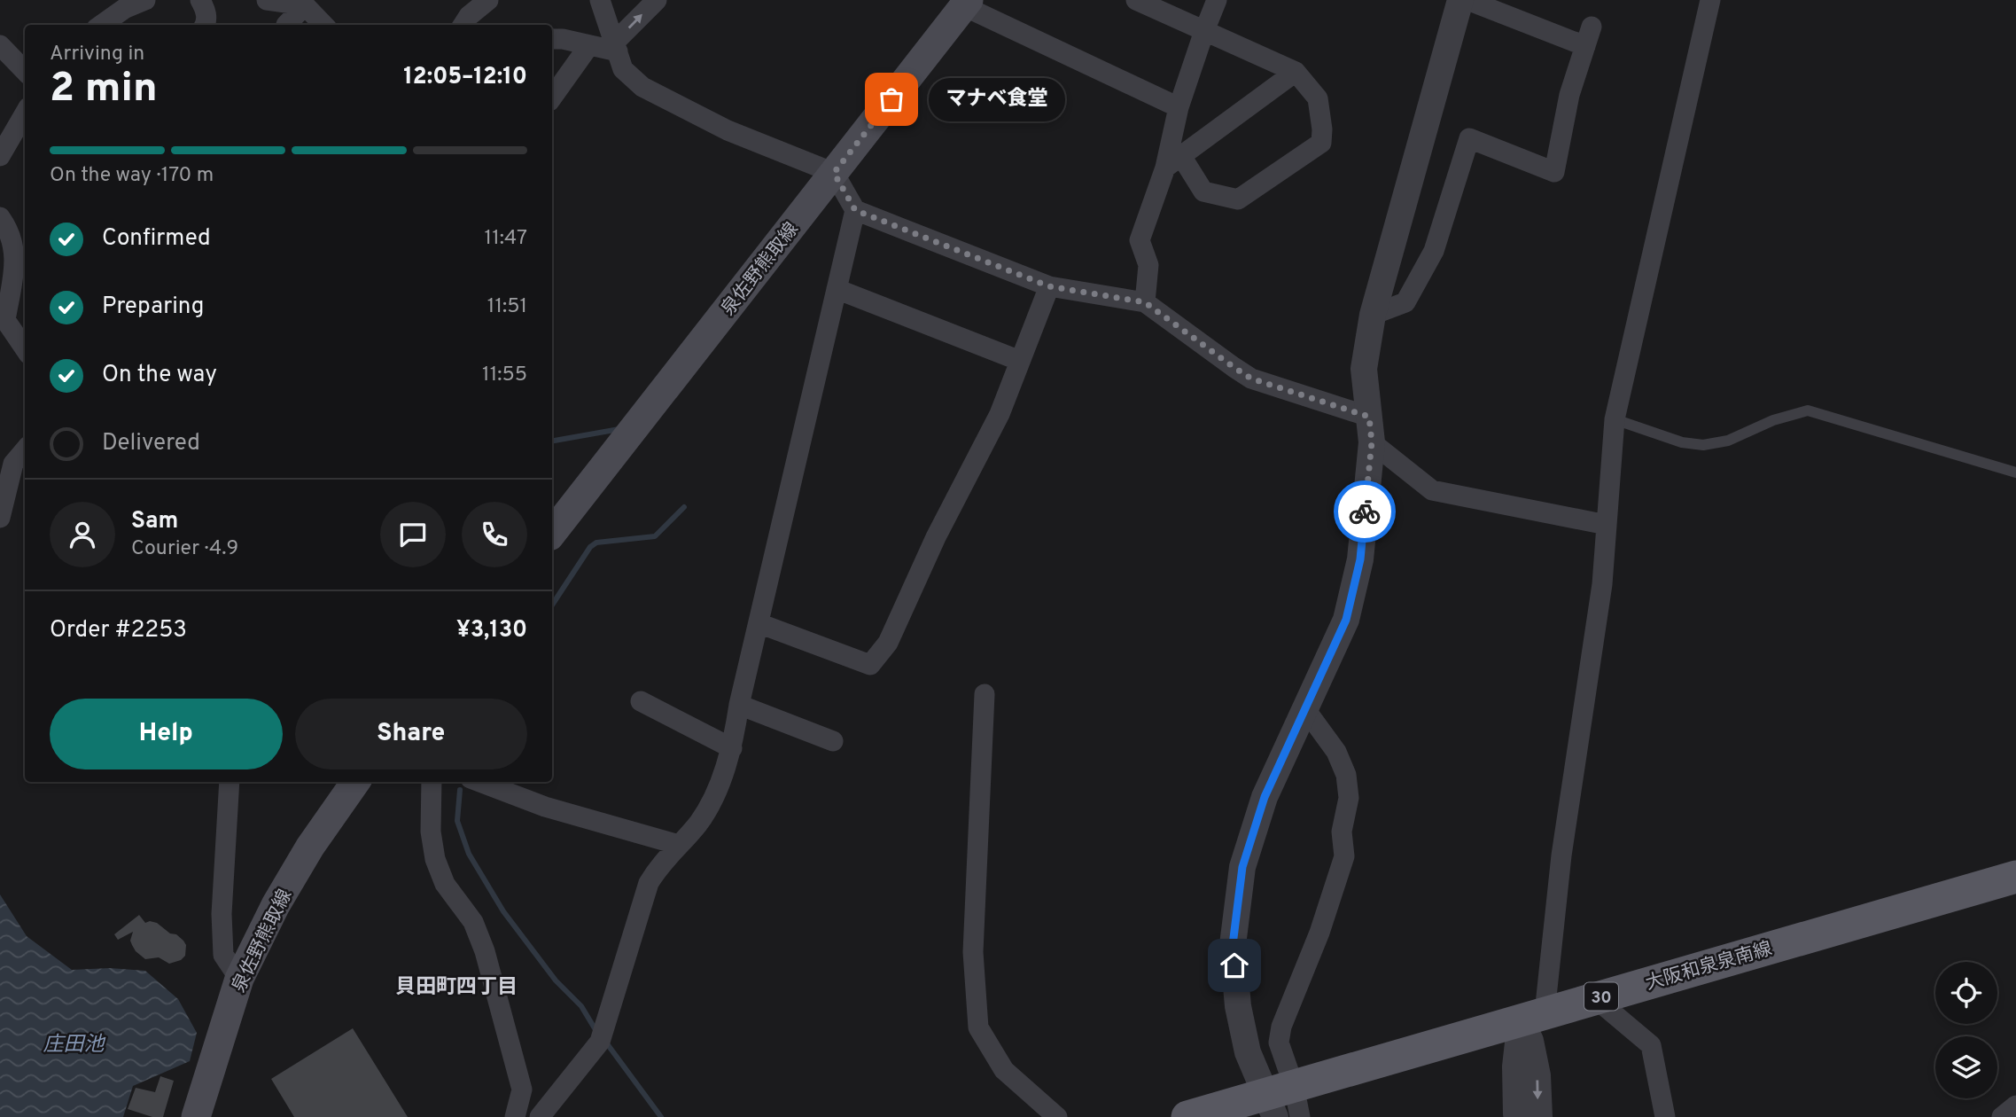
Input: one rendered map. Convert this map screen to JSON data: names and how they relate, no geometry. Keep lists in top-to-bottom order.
{
  "streets": {
    "main road": ["泉佐野熊取線", "大阪和泉泉南線", "30"]
  },
  "districts": ["貝田町四丁目"],
  "water": ["庄田池"],
  "places": ["マナベ食堂"],
  "page": {
    "heading": ["2 min", "Arriving in", "12:05–12:10"],
    "panel": [
      "Sam",
      "Courier · 4.9",
      "Order #2253",
      "¥3,130"
    ],
    "bubble": "マナベ食堂",
    "bar": "On the way · 170 m",
    "list": [
      ["Confirmed", "11:47"],
      ["Preparing", "11:51"],
      ["On the way", "11:55"],
      "Delivered"
    ],
    "buttons": ["Help", "Share"]
  }
}
